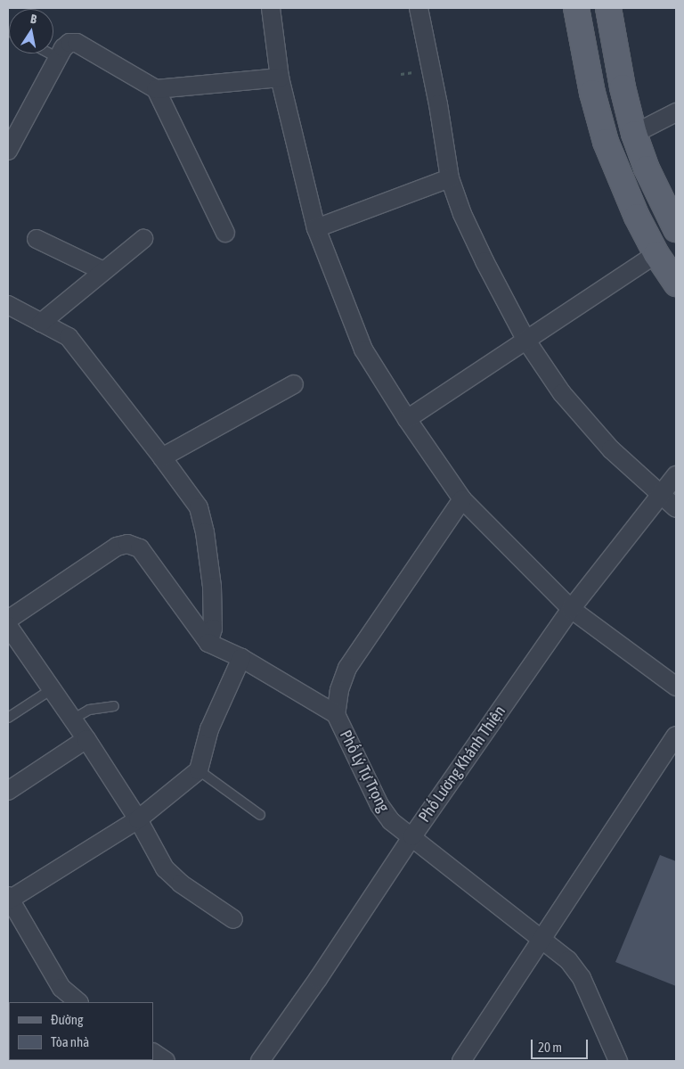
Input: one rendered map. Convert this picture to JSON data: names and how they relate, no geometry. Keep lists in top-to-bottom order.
{
  "streets": {
    "street": ["Phố Lương Khánh Thiện", "Phố Lý Tự Trọng"]
  },
  "crossings": [
    ["Phố Lương Khánh Thiện", "Phố Lý Tự Trọng"]
  ],
  "legend": ["Đường", "Tòa nhà"],
  "scale_bar": "20 m",
  "north": "top"
}
